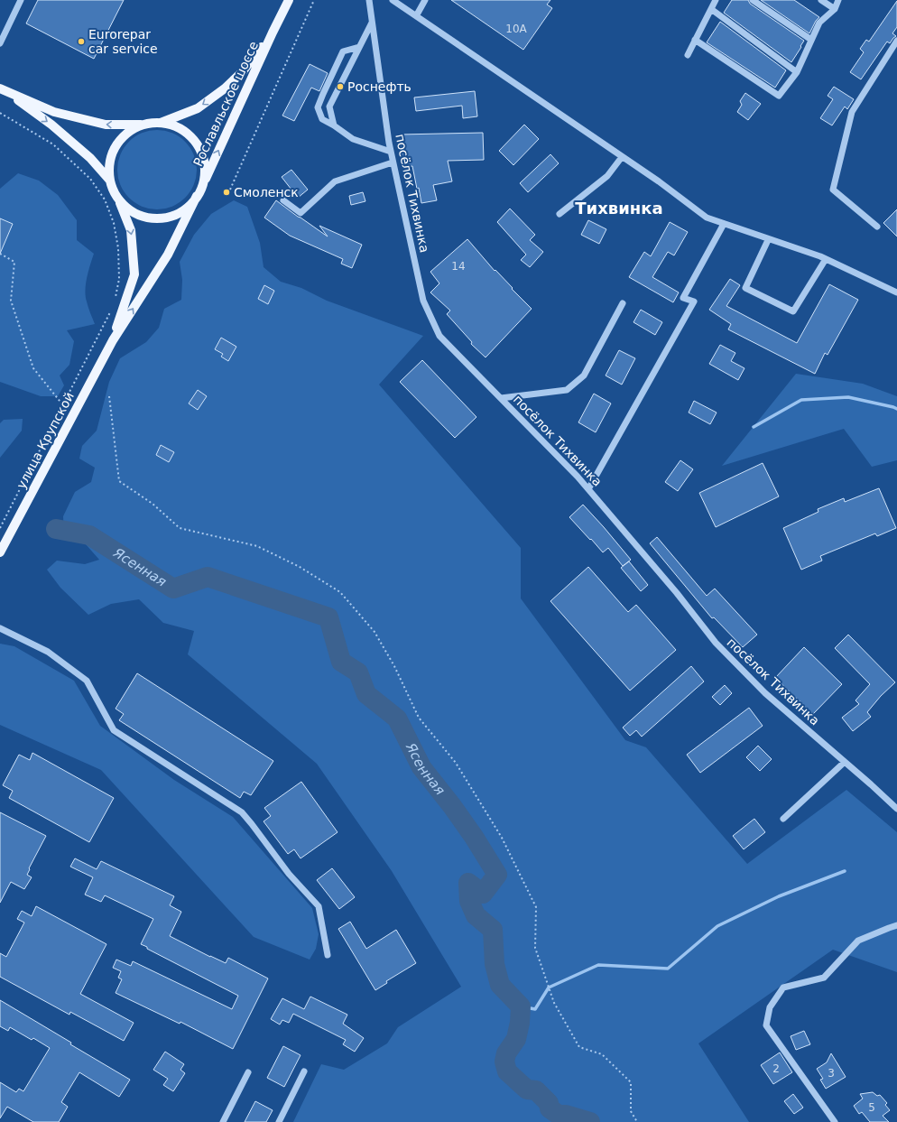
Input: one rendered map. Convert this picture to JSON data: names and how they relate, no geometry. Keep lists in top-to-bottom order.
{
  "streets": {
    "main road": ["Рославльское шоссе", "улица Крупской"],
    "street": ["посёлок Тихвинка"]
  },
  "crossings": [
    ["Рославльское шоссе", "улица Крупской"]
  ],
  "districts": ["Тихвинка"],
  "water": ["Ясенная"],
  "places": ["Eurorepar car service", "Роснефть", "Смоленск"],
  "house_numbers": [
    "10А",
    "14",
    "2",
    "3",
    "5"
  ]
}
